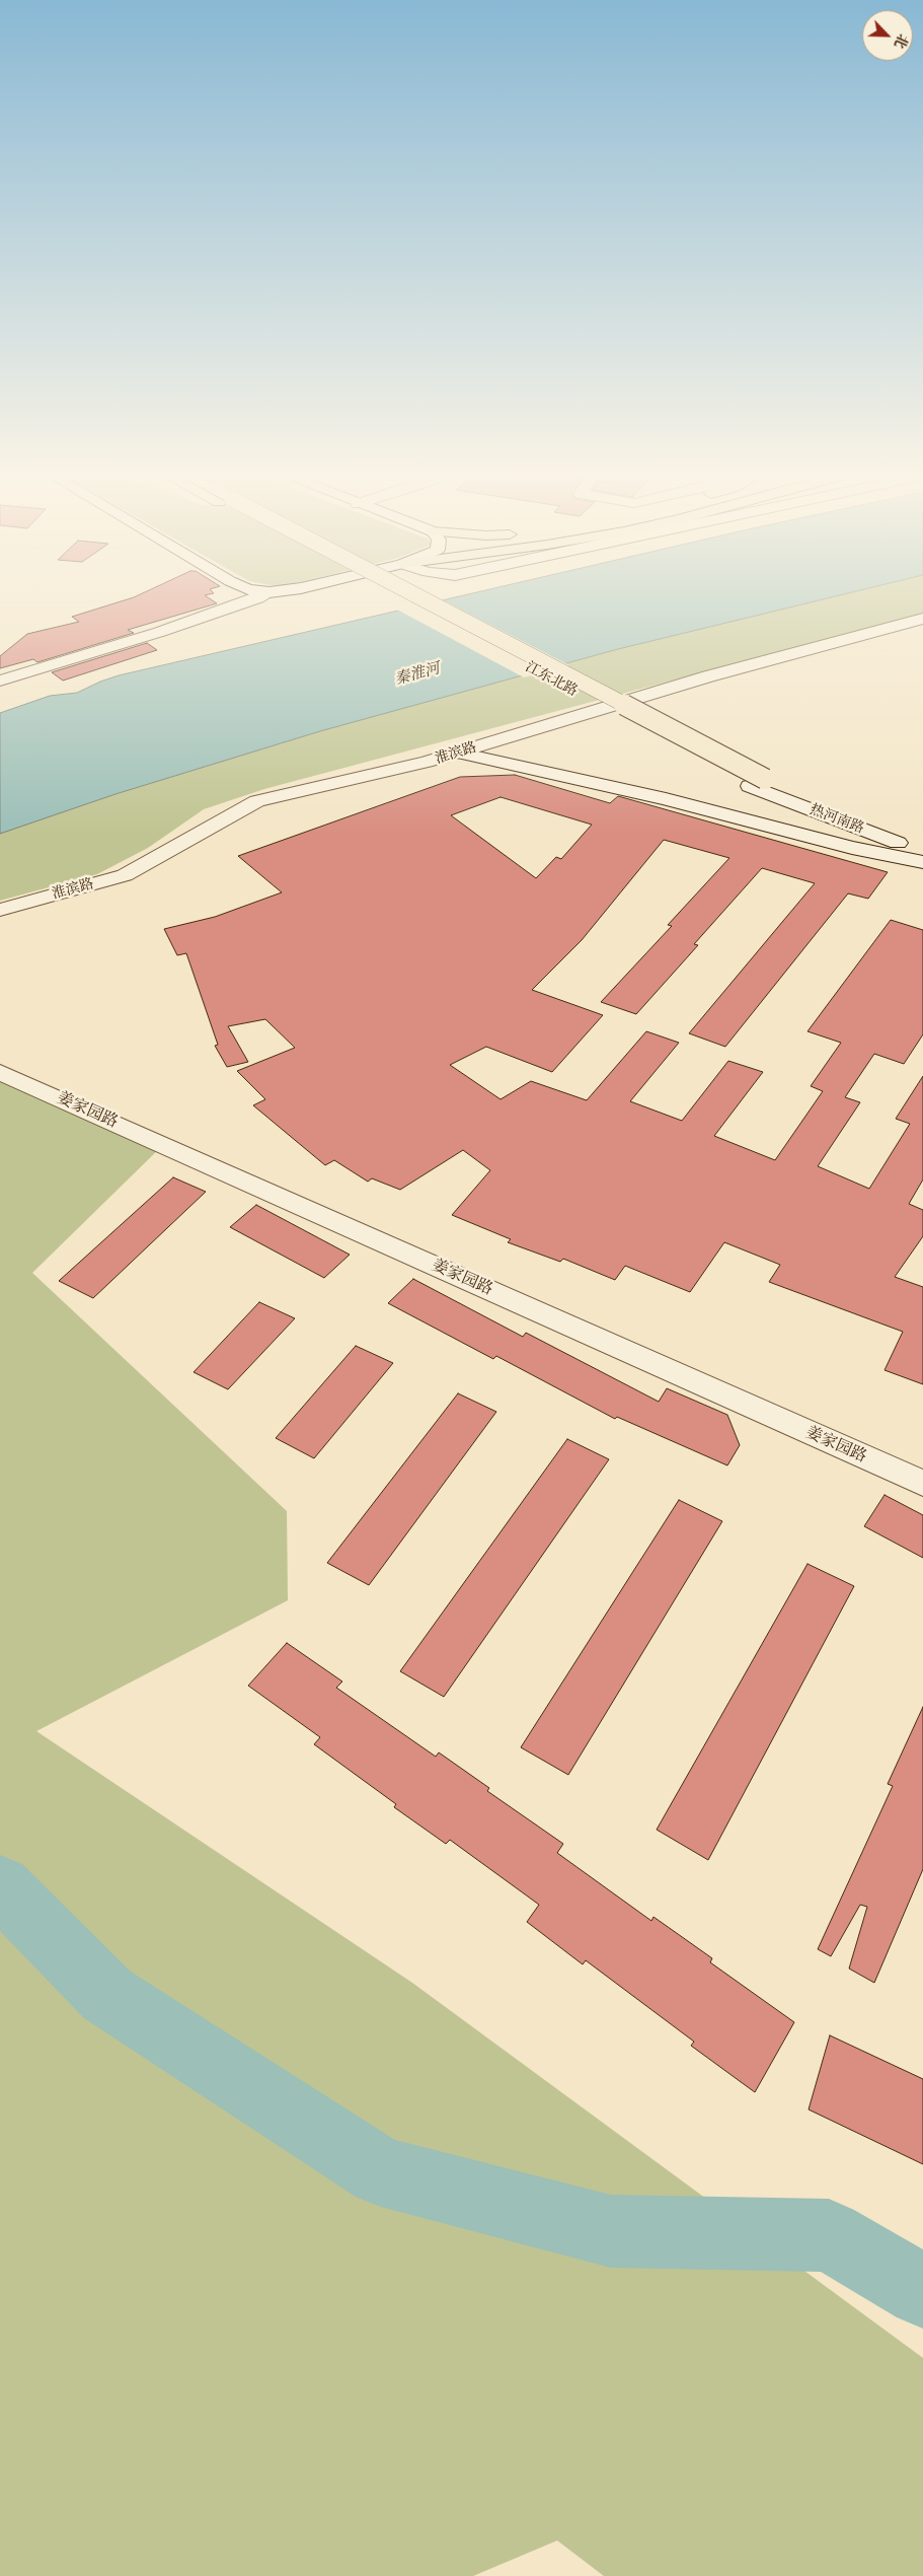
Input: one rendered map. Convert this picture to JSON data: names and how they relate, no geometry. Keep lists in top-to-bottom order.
{
  "streets": {
    "main road": ["江东北路"],
    "street": ["淮滨路", "热河南路", "姜家园路"]
  },
  "crossings": [
    ["江东北路", "热河南路"]
  ],
  "water": ["秦淮河"],
  "north": "bottom right"
}
